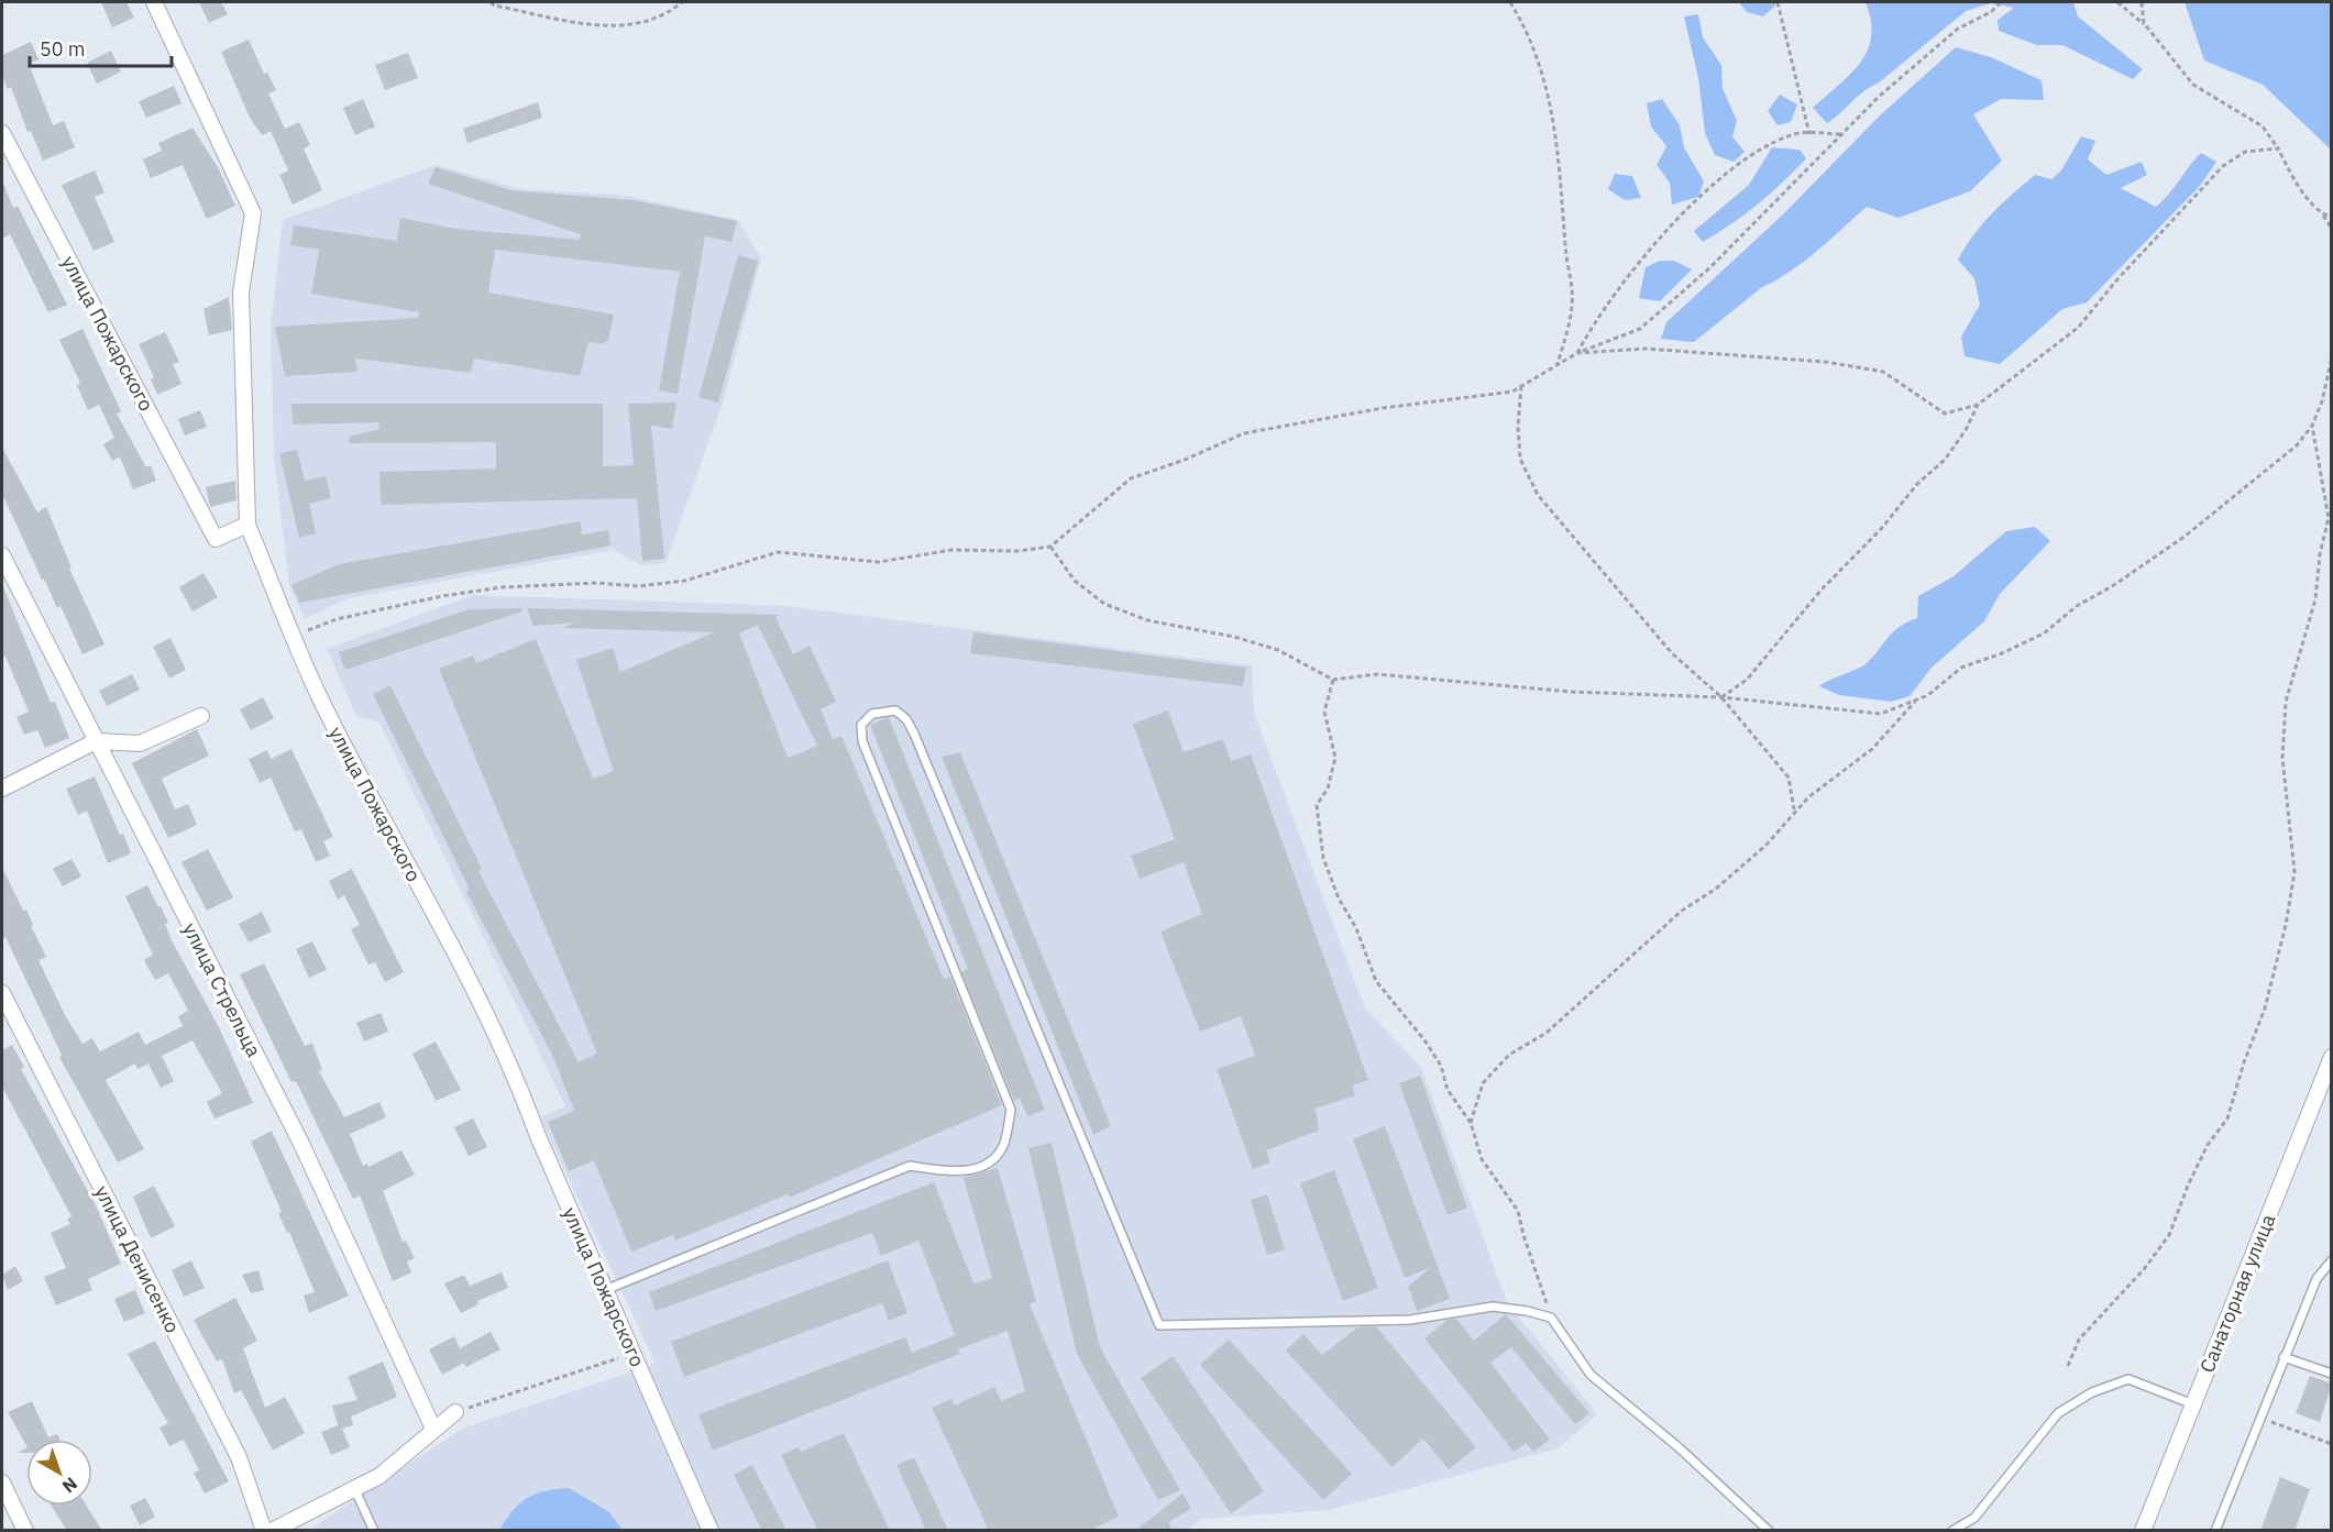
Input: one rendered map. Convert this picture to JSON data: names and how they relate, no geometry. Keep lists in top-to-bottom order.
{
  "streets": {
    "street": [
      "улица Пожарского",
      "улица Стрельца",
      "улица Денисенко",
      "Санаторная улица"
    ]
  },
  "scale_bar": "50 m",
  "north": "bottom right"
}
